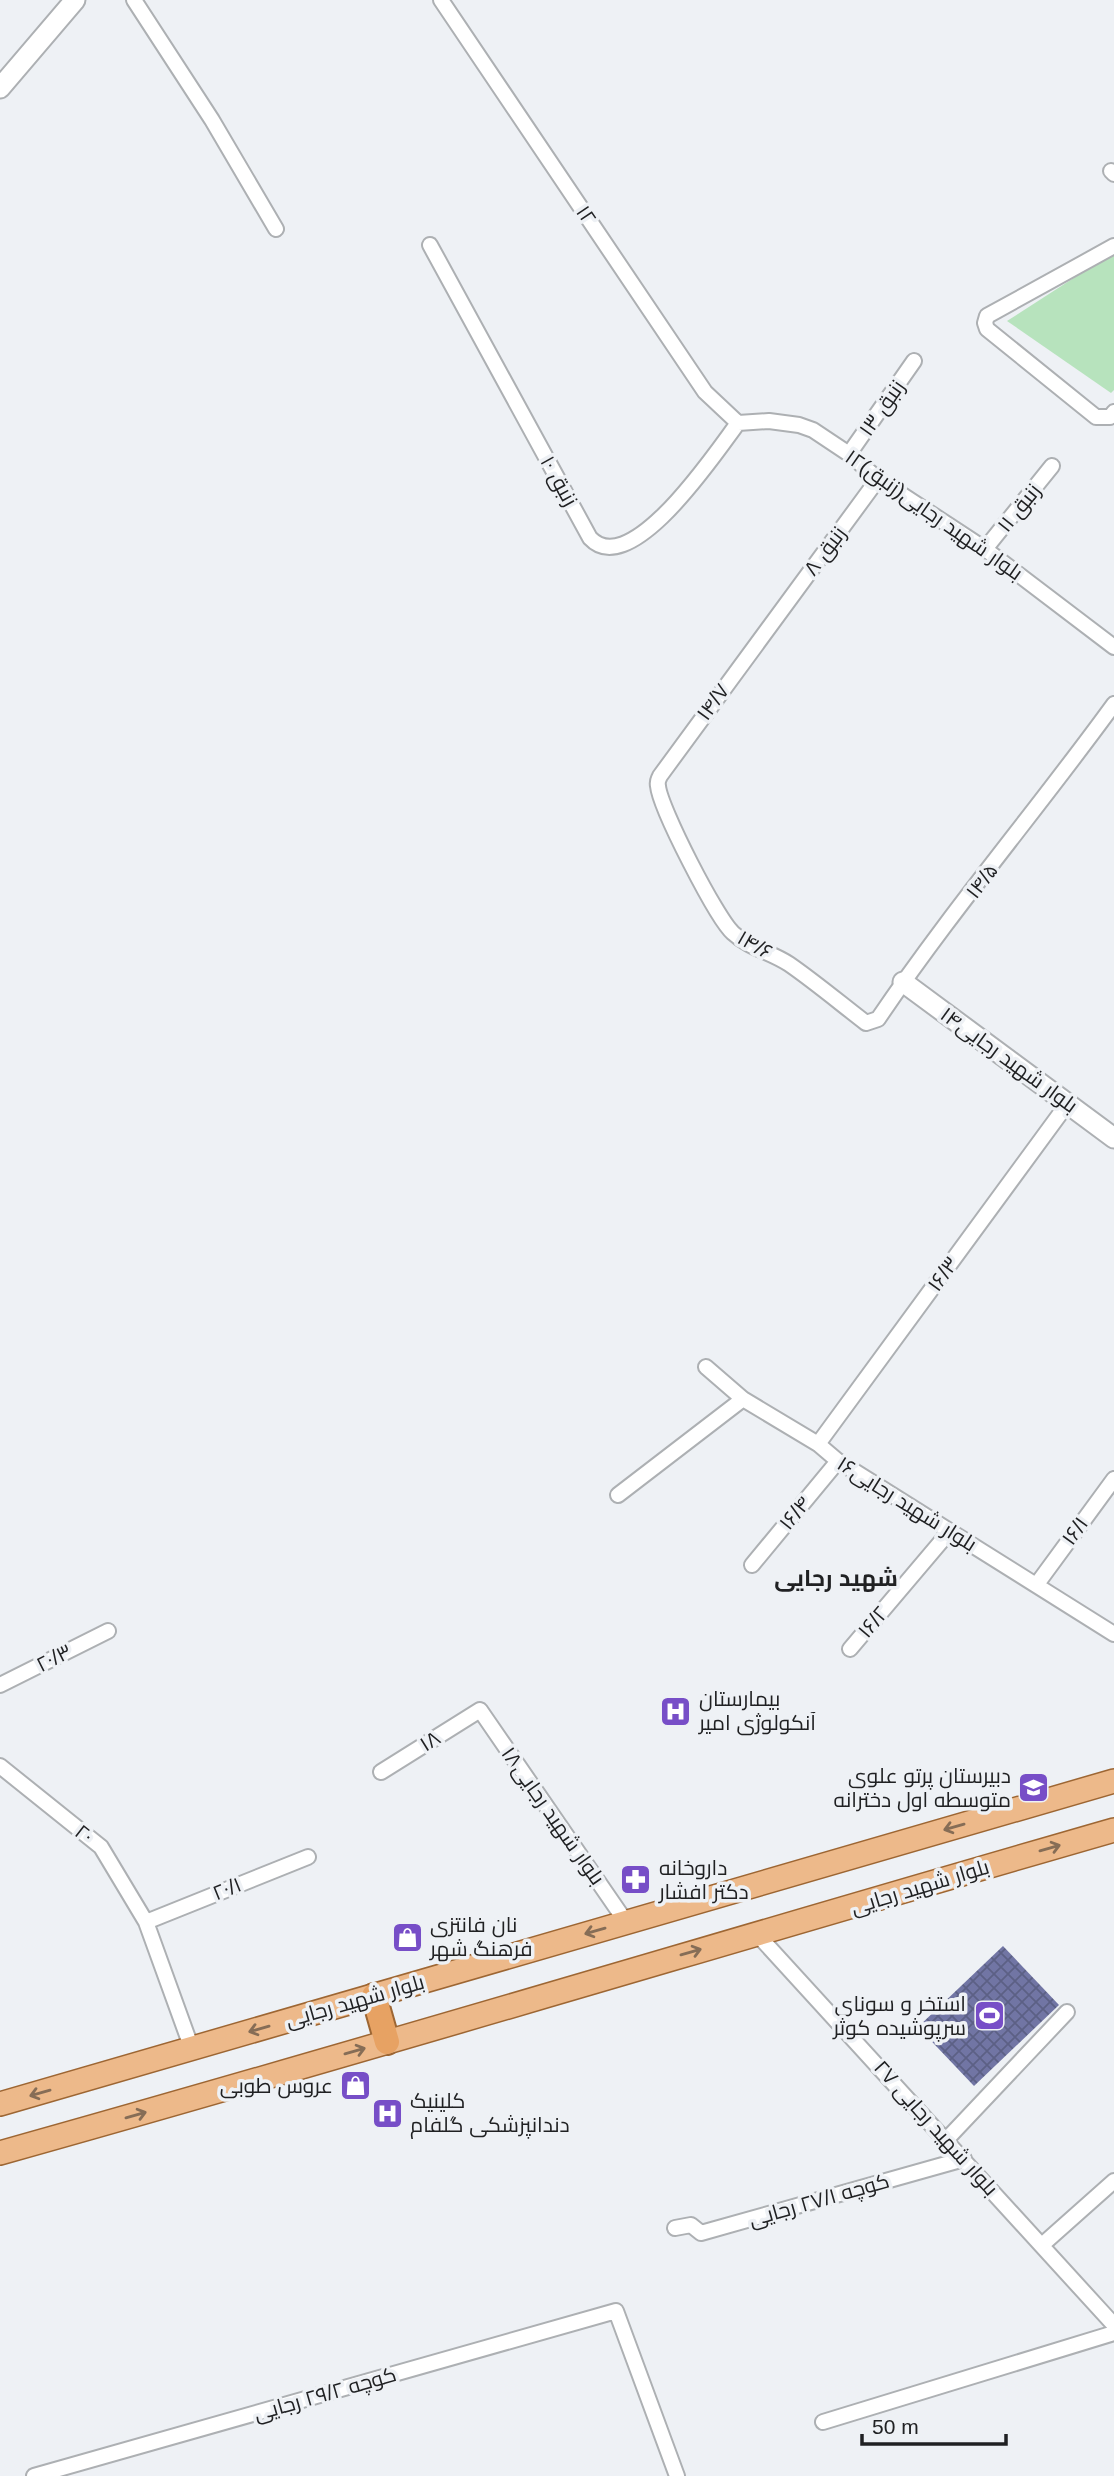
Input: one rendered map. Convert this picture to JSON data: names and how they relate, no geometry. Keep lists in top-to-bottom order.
{
  "streets": {
    "main road": ["بلوار شهید رجایی"],
    "street": [
      "۱۲",
      "زنبق ۱۳",
      "زنبق ۱۰",
      "زنبق ۱۱",
      "۱۲بلوار شهید رجایی(زنبق)",
      "زنبق ۸",
      "۱۴/۷",
      "۱۴/۵",
      "۱۴/۶",
      "بلوار شهید رجایی۱۴",
      "۱۶/۳",
      "بلوار شهید رجایی۱۶",
      "۱۶/۴",
      "۱۶/۱",
      "۱۶/۲",
      "۲۰/۳",
      "۱۸",
      "بلوار شهید رجایی۱۸",
      "۲۰",
      "۲۰/۱",
      "۲۷ بلوار شهید رجایی",
      "کوچه ۲۷/۱ رجایی",
      "کوچه ۲۹/۲ رجایی"
    ]
  },
  "crossings": [
    ["۱۲", "زنبق ۱۰"],
    ["۱۲", "۱۲بلوار شهید رجایی(زنبق)"],
    ["زنبق ۱۳", "۱۲بلوار شهید رجایی(زنبق)"],
    ["زنبق ۱۰", "۱۲بلوار شهید رجایی(زنبق)"],
    ["زنبق ۱۱", "۱۲بلوار شهید رجایی(زنبق)"],
    ["۱۲بلوار شهید رجایی(زنبق)", "زنبق ۸"],
    ["زنبق ۸", "۱۴/۷"],
    ["۱۴/۷", "۱۴/۶"],
    ["۱۴/۵", "۱۴/۶"],
    ["۱۴/۵", "بلوار شهید رجایی۱۴"],
    ["۱۴/۶", "بلوار شهید رجایی۱۴"],
    ["بلوار شهید رجایی۱۴", "۱۶/۳"],
    ["۱۶/۳", "بلوار شهید رجایی۱۶"],
    ["بلوار شهید رجایی۱۶", "۱۶/۴"],
    ["بلوار شهید رجایی۱۶", "۱۶/۱"],
    ["بلوار شهید رجایی۱۶", "۱۶/۲"],
    ["۱۸", "بلوار شهید رجایی۱۸"],
    ["بلوار شهید رجایی۱۸", "بلوار شهید رجایی"],
    ["۲۰", "بلوار شهید رجایی"],
    ["۲۰", "۲۰/۱"],
    ["بلوار شهید رجایی", "۲۷ بلوار شهید رجایی"],
    ["۲۷ بلوار شهید رجایی", "کوچه ۲۷/۱ رجایی"]
  ],
  "districts": ["شهید رجایی"],
  "places": {
    "hospital": ["بیمارستان آنکولوژی امیر", "کلینیک دندانپزشکی گلفام"],
    "school or university": ["دبیرستان پرتو علوی متوسطه اول دخترانه"],
    "pharmacy": ["داروخانه دکتر افشار"],
    "shop": ["نان فانتزی فرهنگ شهر", "عروس طوبی"],
    "sports": ["استخر و سونای سرپوشیده کوثر"]
  },
  "scale_bar": "50 m"
}
